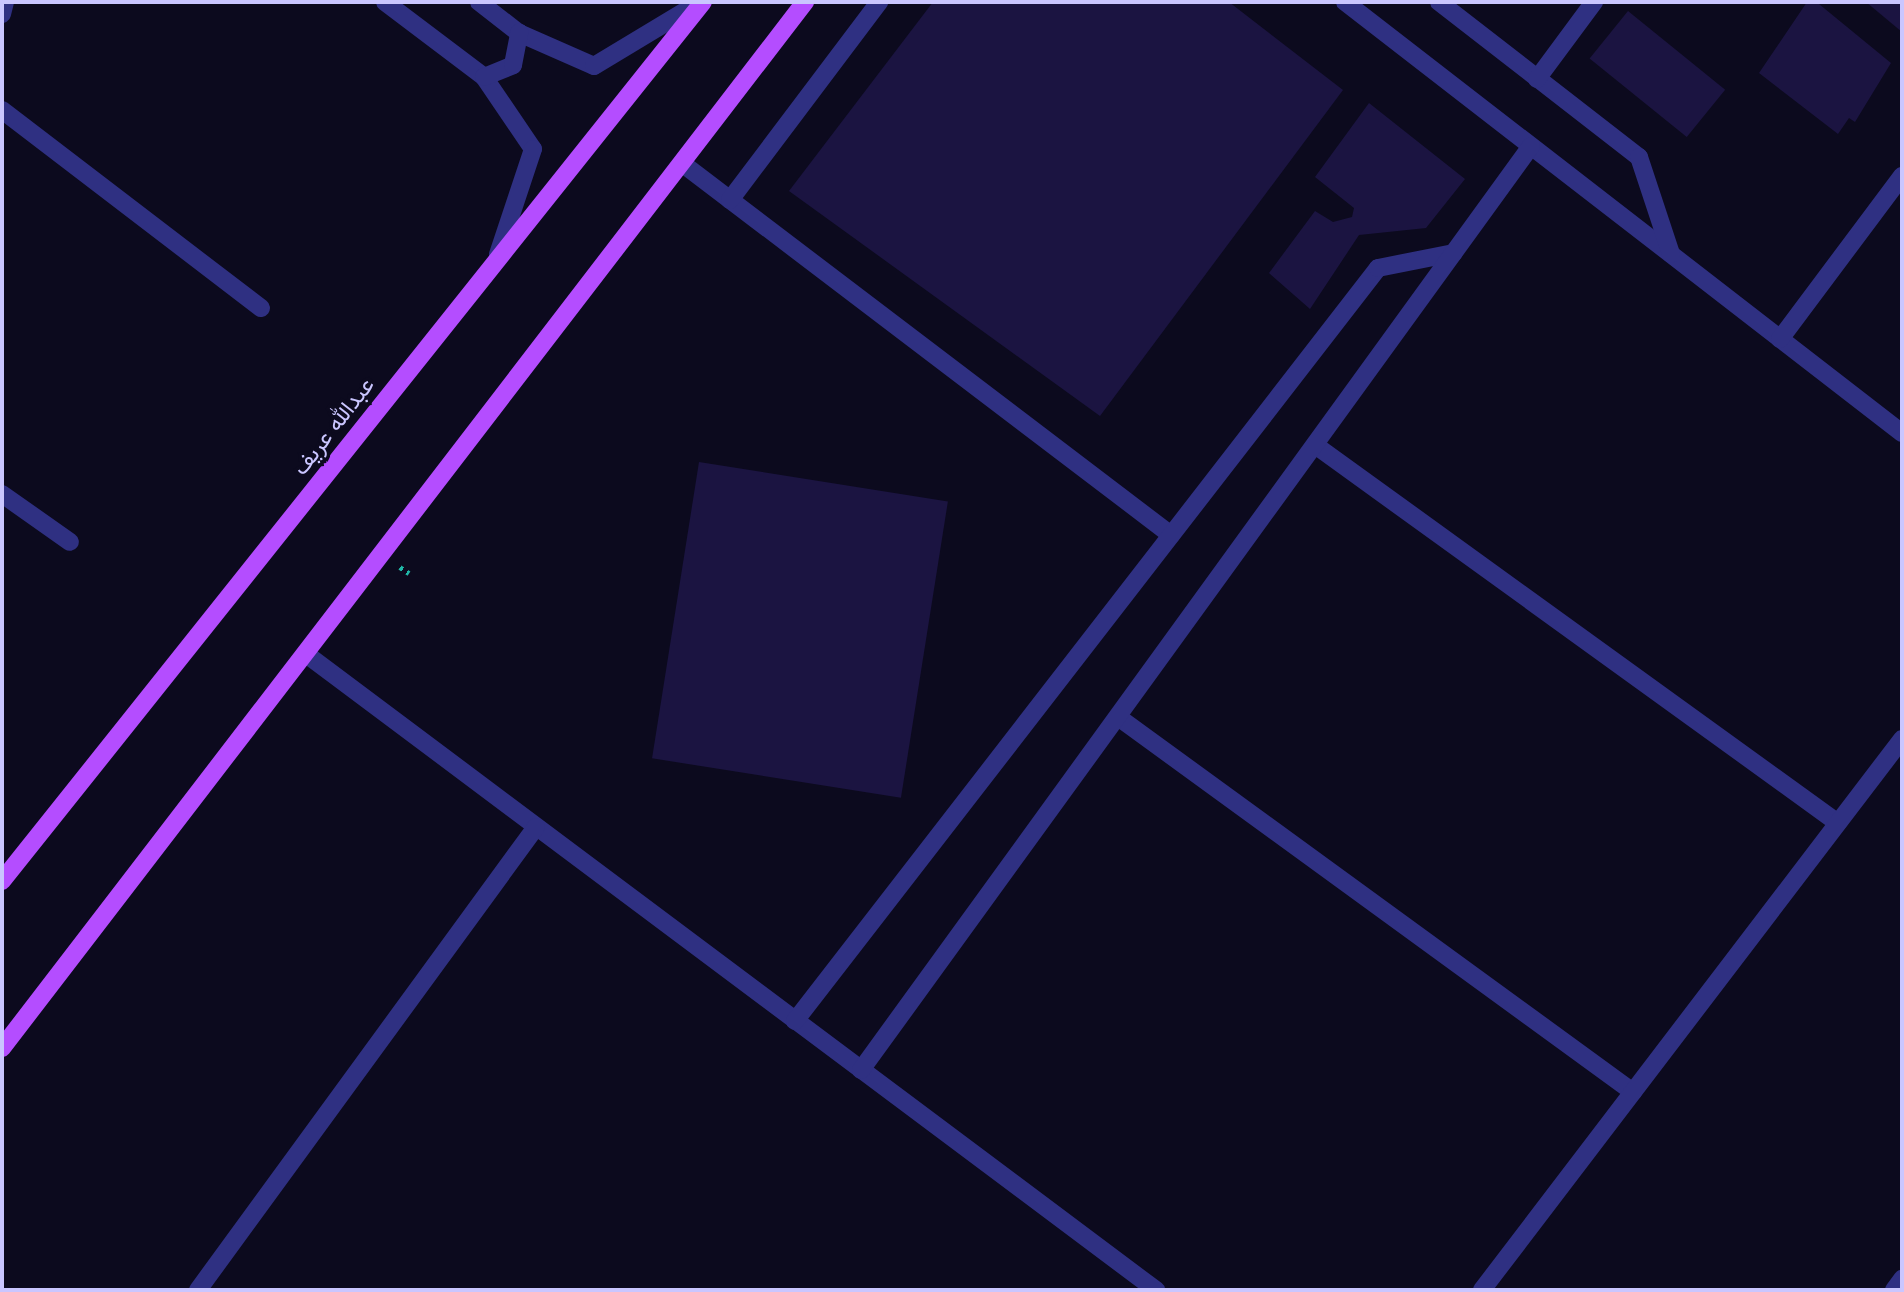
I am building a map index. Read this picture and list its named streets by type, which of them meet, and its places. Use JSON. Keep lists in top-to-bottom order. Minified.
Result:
{"streets":{"main road":["عبدالله عريف"]}}
